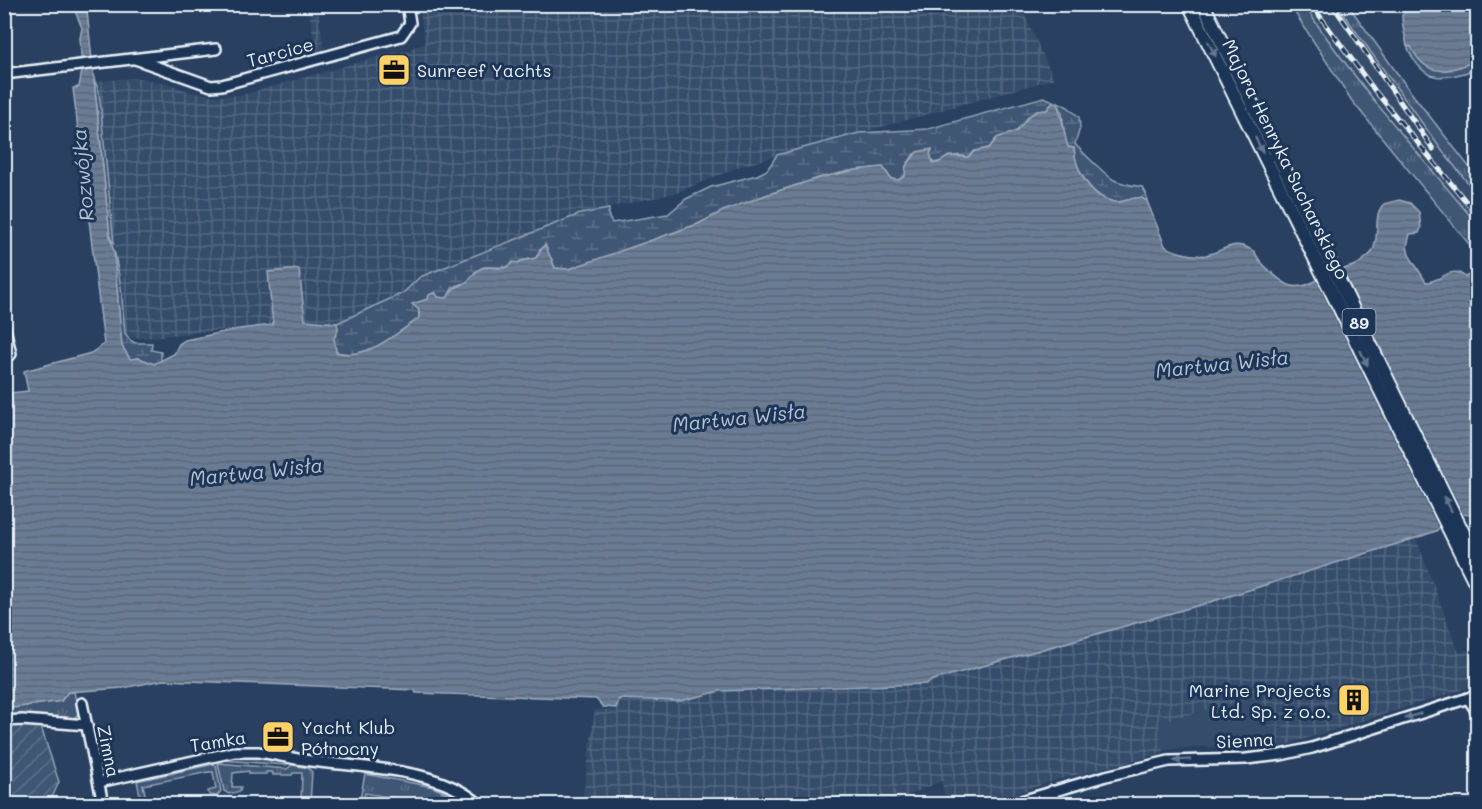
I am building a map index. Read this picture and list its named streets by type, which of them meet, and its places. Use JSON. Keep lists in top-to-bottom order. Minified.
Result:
{"streets":{"highway":["Majora Henryka Sucharskiego","89"],"street":["Tarcice","Sienna","Tamka","Zimna"]},"crossings":[["Tamka","Zimna"]],"one_way":["Sienna"],"water":["Rozwójka","Martwa Wisła"],"places":{"office":["Sunreef Yachts","Yacht Klub Północny"],"building":["Marine Projects Ltd. Sp. z o.o."]}}
